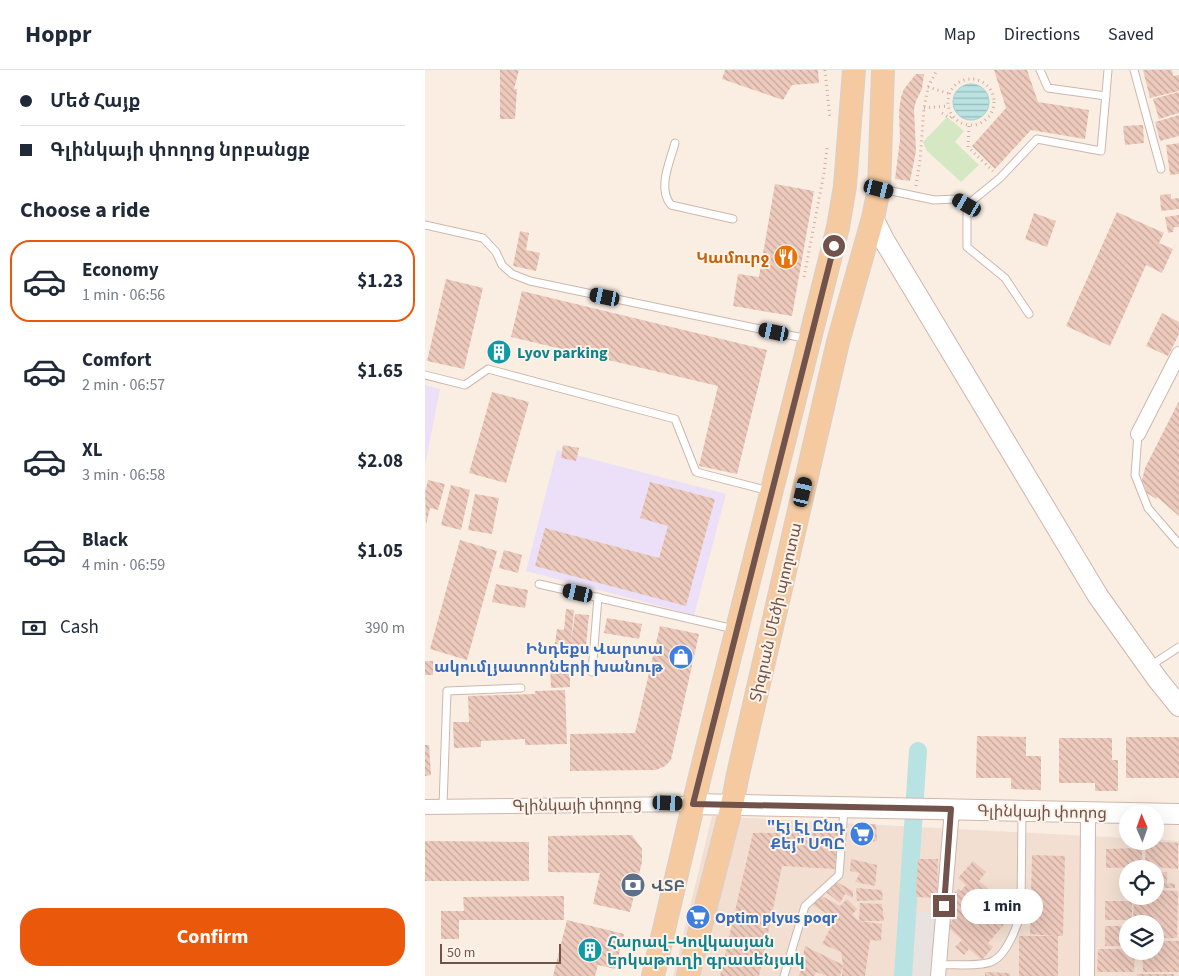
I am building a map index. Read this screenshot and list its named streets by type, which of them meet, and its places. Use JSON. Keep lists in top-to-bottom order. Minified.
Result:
{"streets":{"main road":["Տիգրան Մեծի պողոտա","Գլինկայի փողոց"]},"crossings":[["Տիգրան Մեծի պողոտա","Գլինկայի փողոց"]],"places":{"restaurant":["Կամուրջ"],"building":["Lyov parking","Հարավ–Կովկասյան երկաթուղի գրասենյակ"],"shop":["Ինդեքս Վարտա ակումլյատորների խանութ"],"supermarket":["\"Էյ Էլ Ընդ Քեյ\" ՍՊԸ","Optim plyus poqr"],"bank":["ՎՏԲ"]},"scale_bar":"50 m","north":"top","page":{"header":"Hoppr","nav":["Map","Directions","Saved"],"banner":["Մեծ Հայք","Գլինկայի փողոց նրբանցք"],"heading":"Choose a ride","list":[{"name":"Economy","note":"1 min · 06:56","value":"$1.23"},{"name":"Comfort","note":"2 min · 06:57","value":"$1.65"},{"name":"XL","note":"3 min · 06:58","value":"$2.08"},{"name":"Black","note":"4 min · 06:59","value":"$1.05"}],"pay":["Cash","390 m"],"bubble":"1 min","buttons":"Confirm","scale":"50 m"}}
